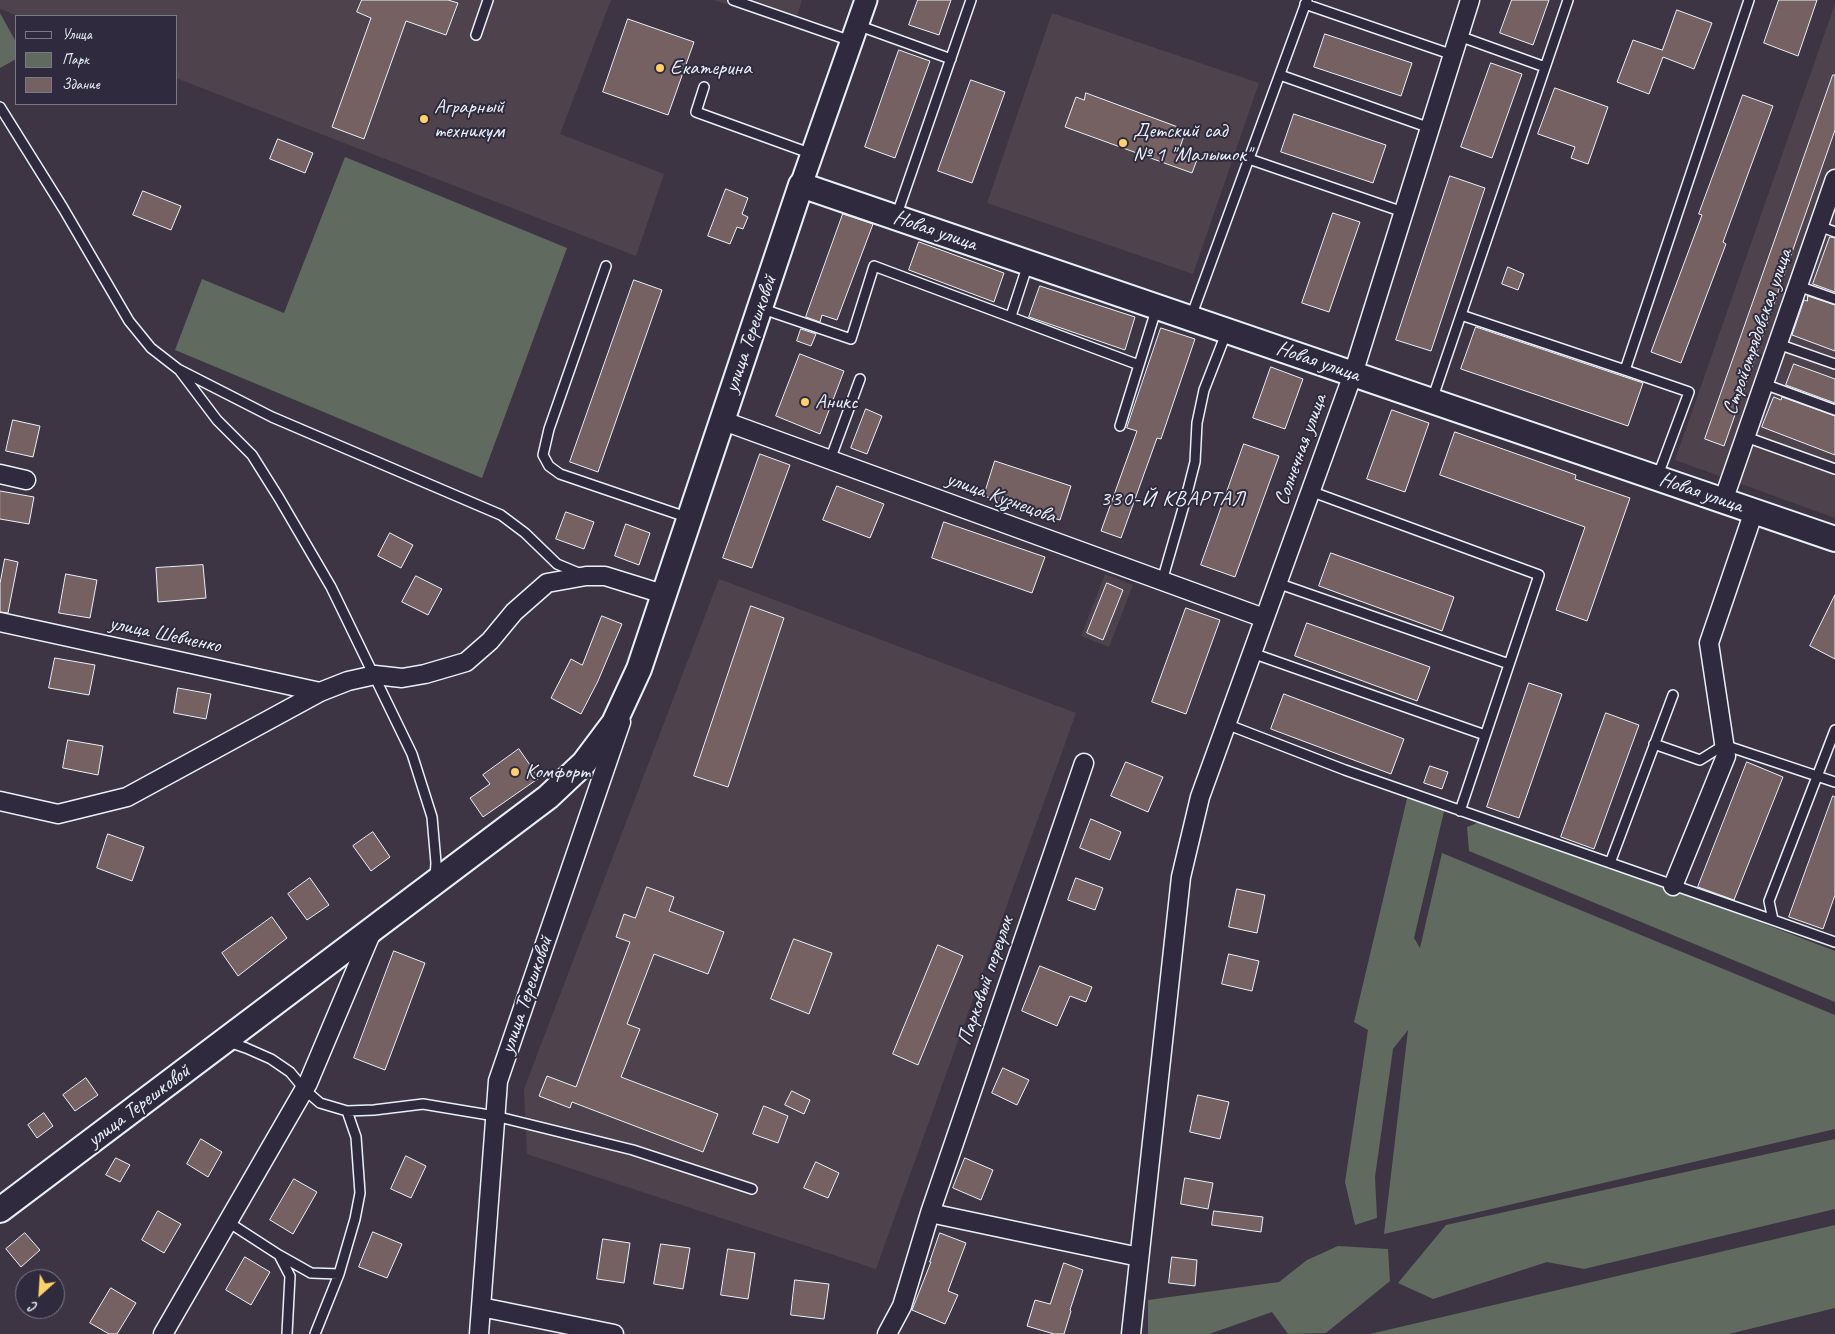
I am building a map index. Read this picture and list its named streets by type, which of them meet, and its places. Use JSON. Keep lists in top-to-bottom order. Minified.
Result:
{"streets":{"main road":["Новая улица","улица Терешковой"],"street":["Стройотрядовская улица","Солнечная улица","улица Кузнецова","улица Шевченко","Парковый переулок"]},"crossings":[["Новая улица","Стройотрядовская улица"],["Новая улица","улица Терешковой"],["Новая улица","Солнечная улица"],["улица Терешковой","улица Кузнецова"],["Солнечная улица","улица Кузнецова"]],"districts":["330-Й КВАРТАЛ"],"places":["Екатерина","Аграрный техникум","Детский сад № 1 \"Малышок\"","Аникс","Комфорт"],"legend":["Улица","Парк","Здание"],"north":"bottom left"}
